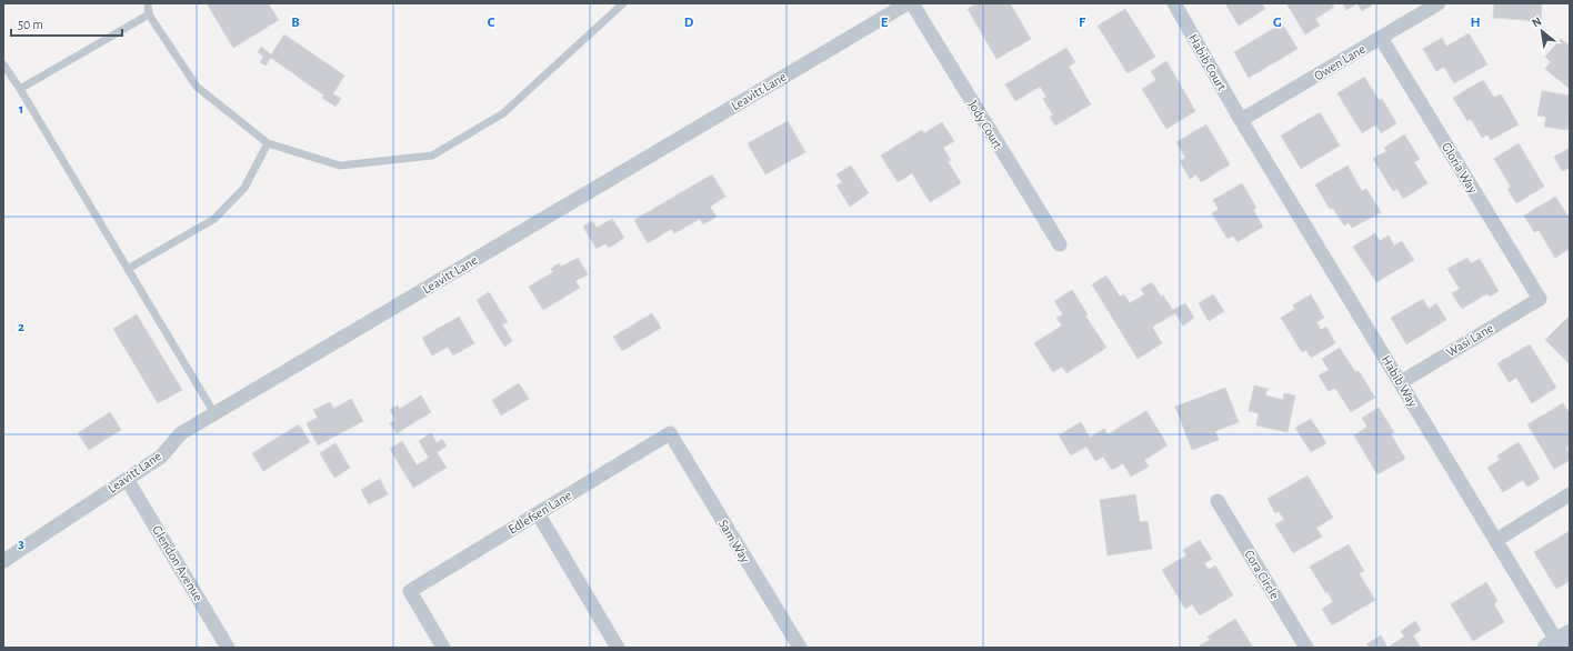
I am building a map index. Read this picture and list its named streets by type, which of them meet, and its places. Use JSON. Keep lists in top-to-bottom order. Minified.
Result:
{"streets":{"street":["Habib Court","Owen Lane","Leavitt Lane","Jody Court","Gloria Way","Wasi Lane","Habib Way","Edlefsen Lane","Sam Way","Glendon Avenue","Cora Circle"]},"crossings":[["Habib Court","Owen Lane"],["Habib Court","Habib Way"],["Owen Lane","Gloria Way"],["Owen Lane","Habib Way"],["Leavitt Lane","Glendon Avenue"],["Gloria Way","Wasi Lane"],["Wasi Lane","Habib Way"],["Edlefsen Lane","Sam Way"]],"scale_bar":"50 m","north":"top left","grid":{"columns":["B","C","D","E","F","G","H"],"rows":["1","2","3"]}}
